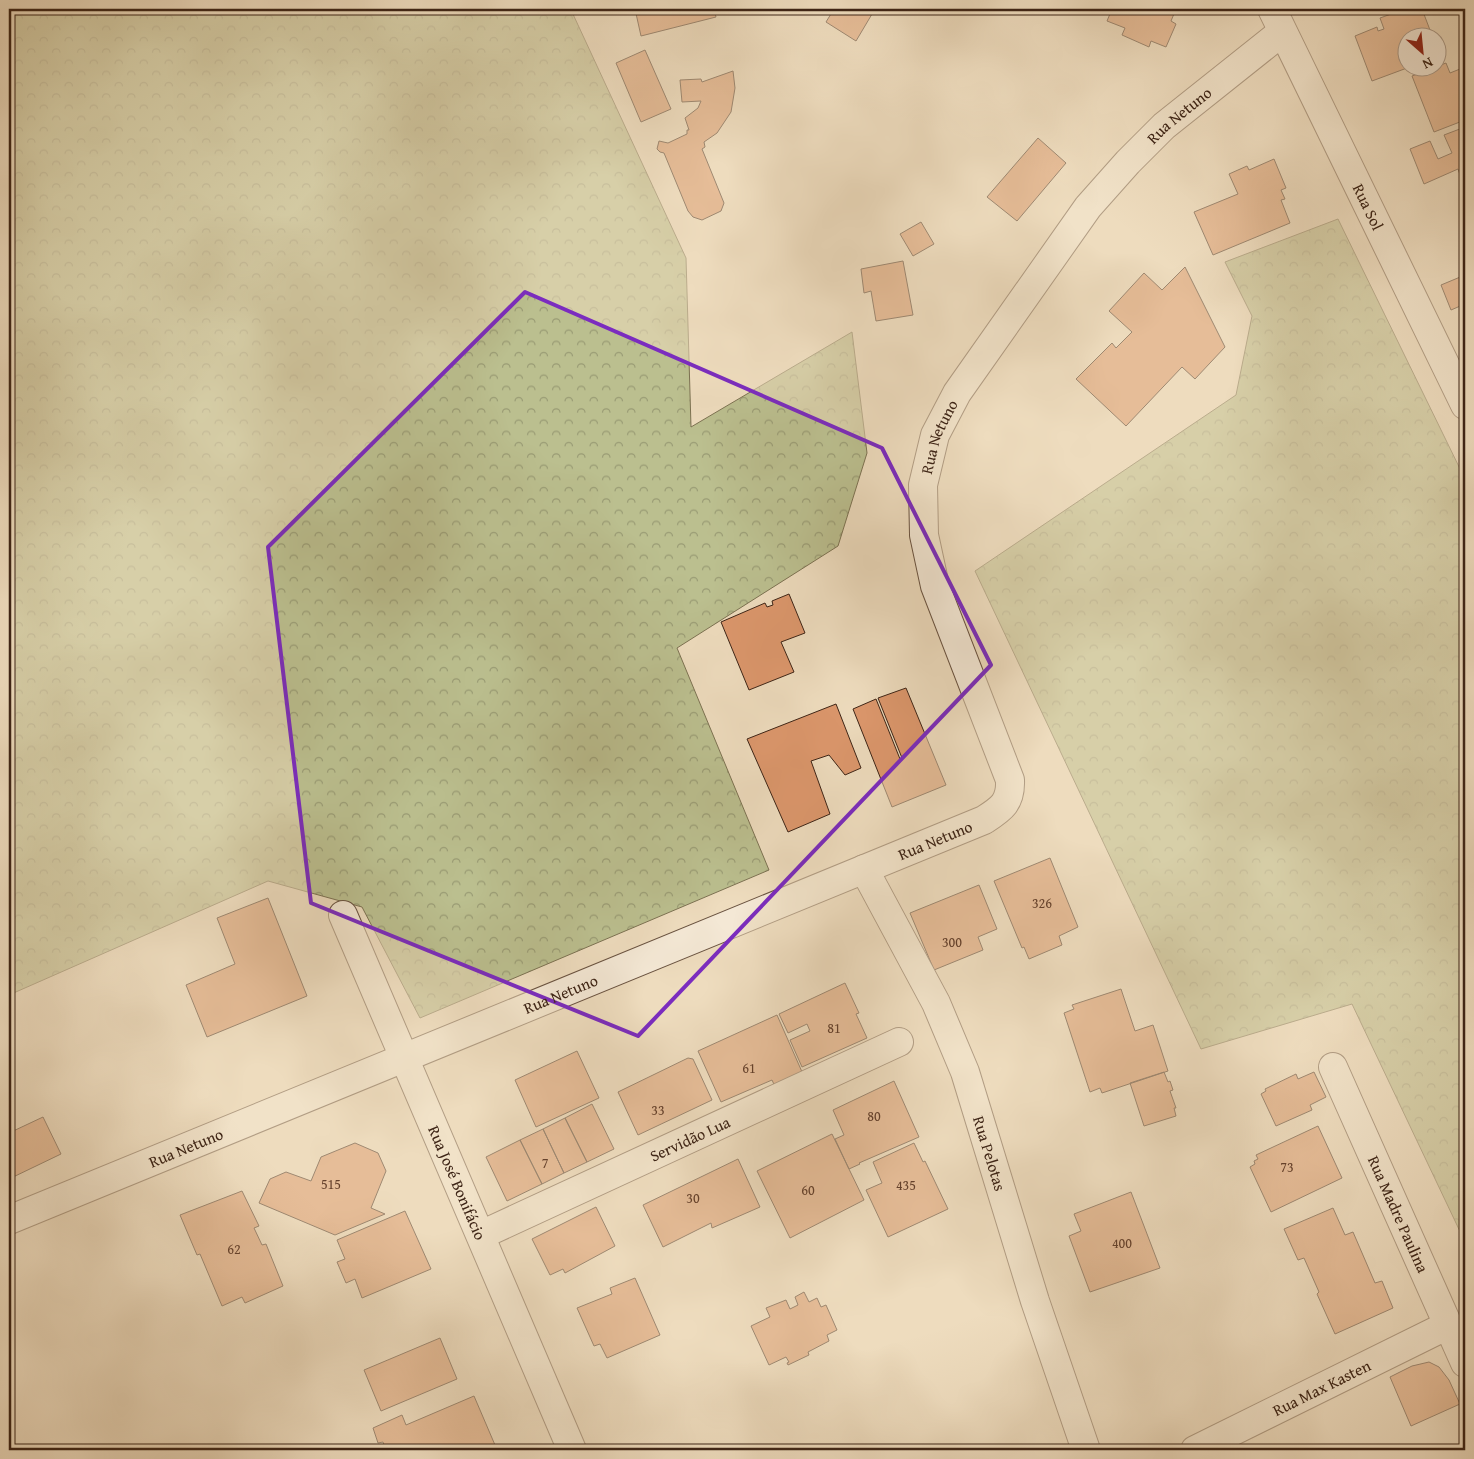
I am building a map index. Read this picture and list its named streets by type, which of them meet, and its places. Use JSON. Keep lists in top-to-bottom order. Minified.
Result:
{"streets":{"street":["Rua Netuno","Rua Sol","Servidão Lua","Rua Pelotas","Rua José Bonifácio","Rua Madre Paulina","Rua Max Kasten"]},"crossings":[["Rua Netuno","Rua Sol"],["Rua Netuno","Rua Pelotas"],["Rua Netuno","Rua José Bonifácio"],["Servidão Lua","Rua José Bonifácio"],["Rua Madre Paulina","Rua Max Kasten"]],"house_numbers":["326","300","81","61","33","80","7","73","515","435","60","30","400","62"],"north":"bottom right"}
